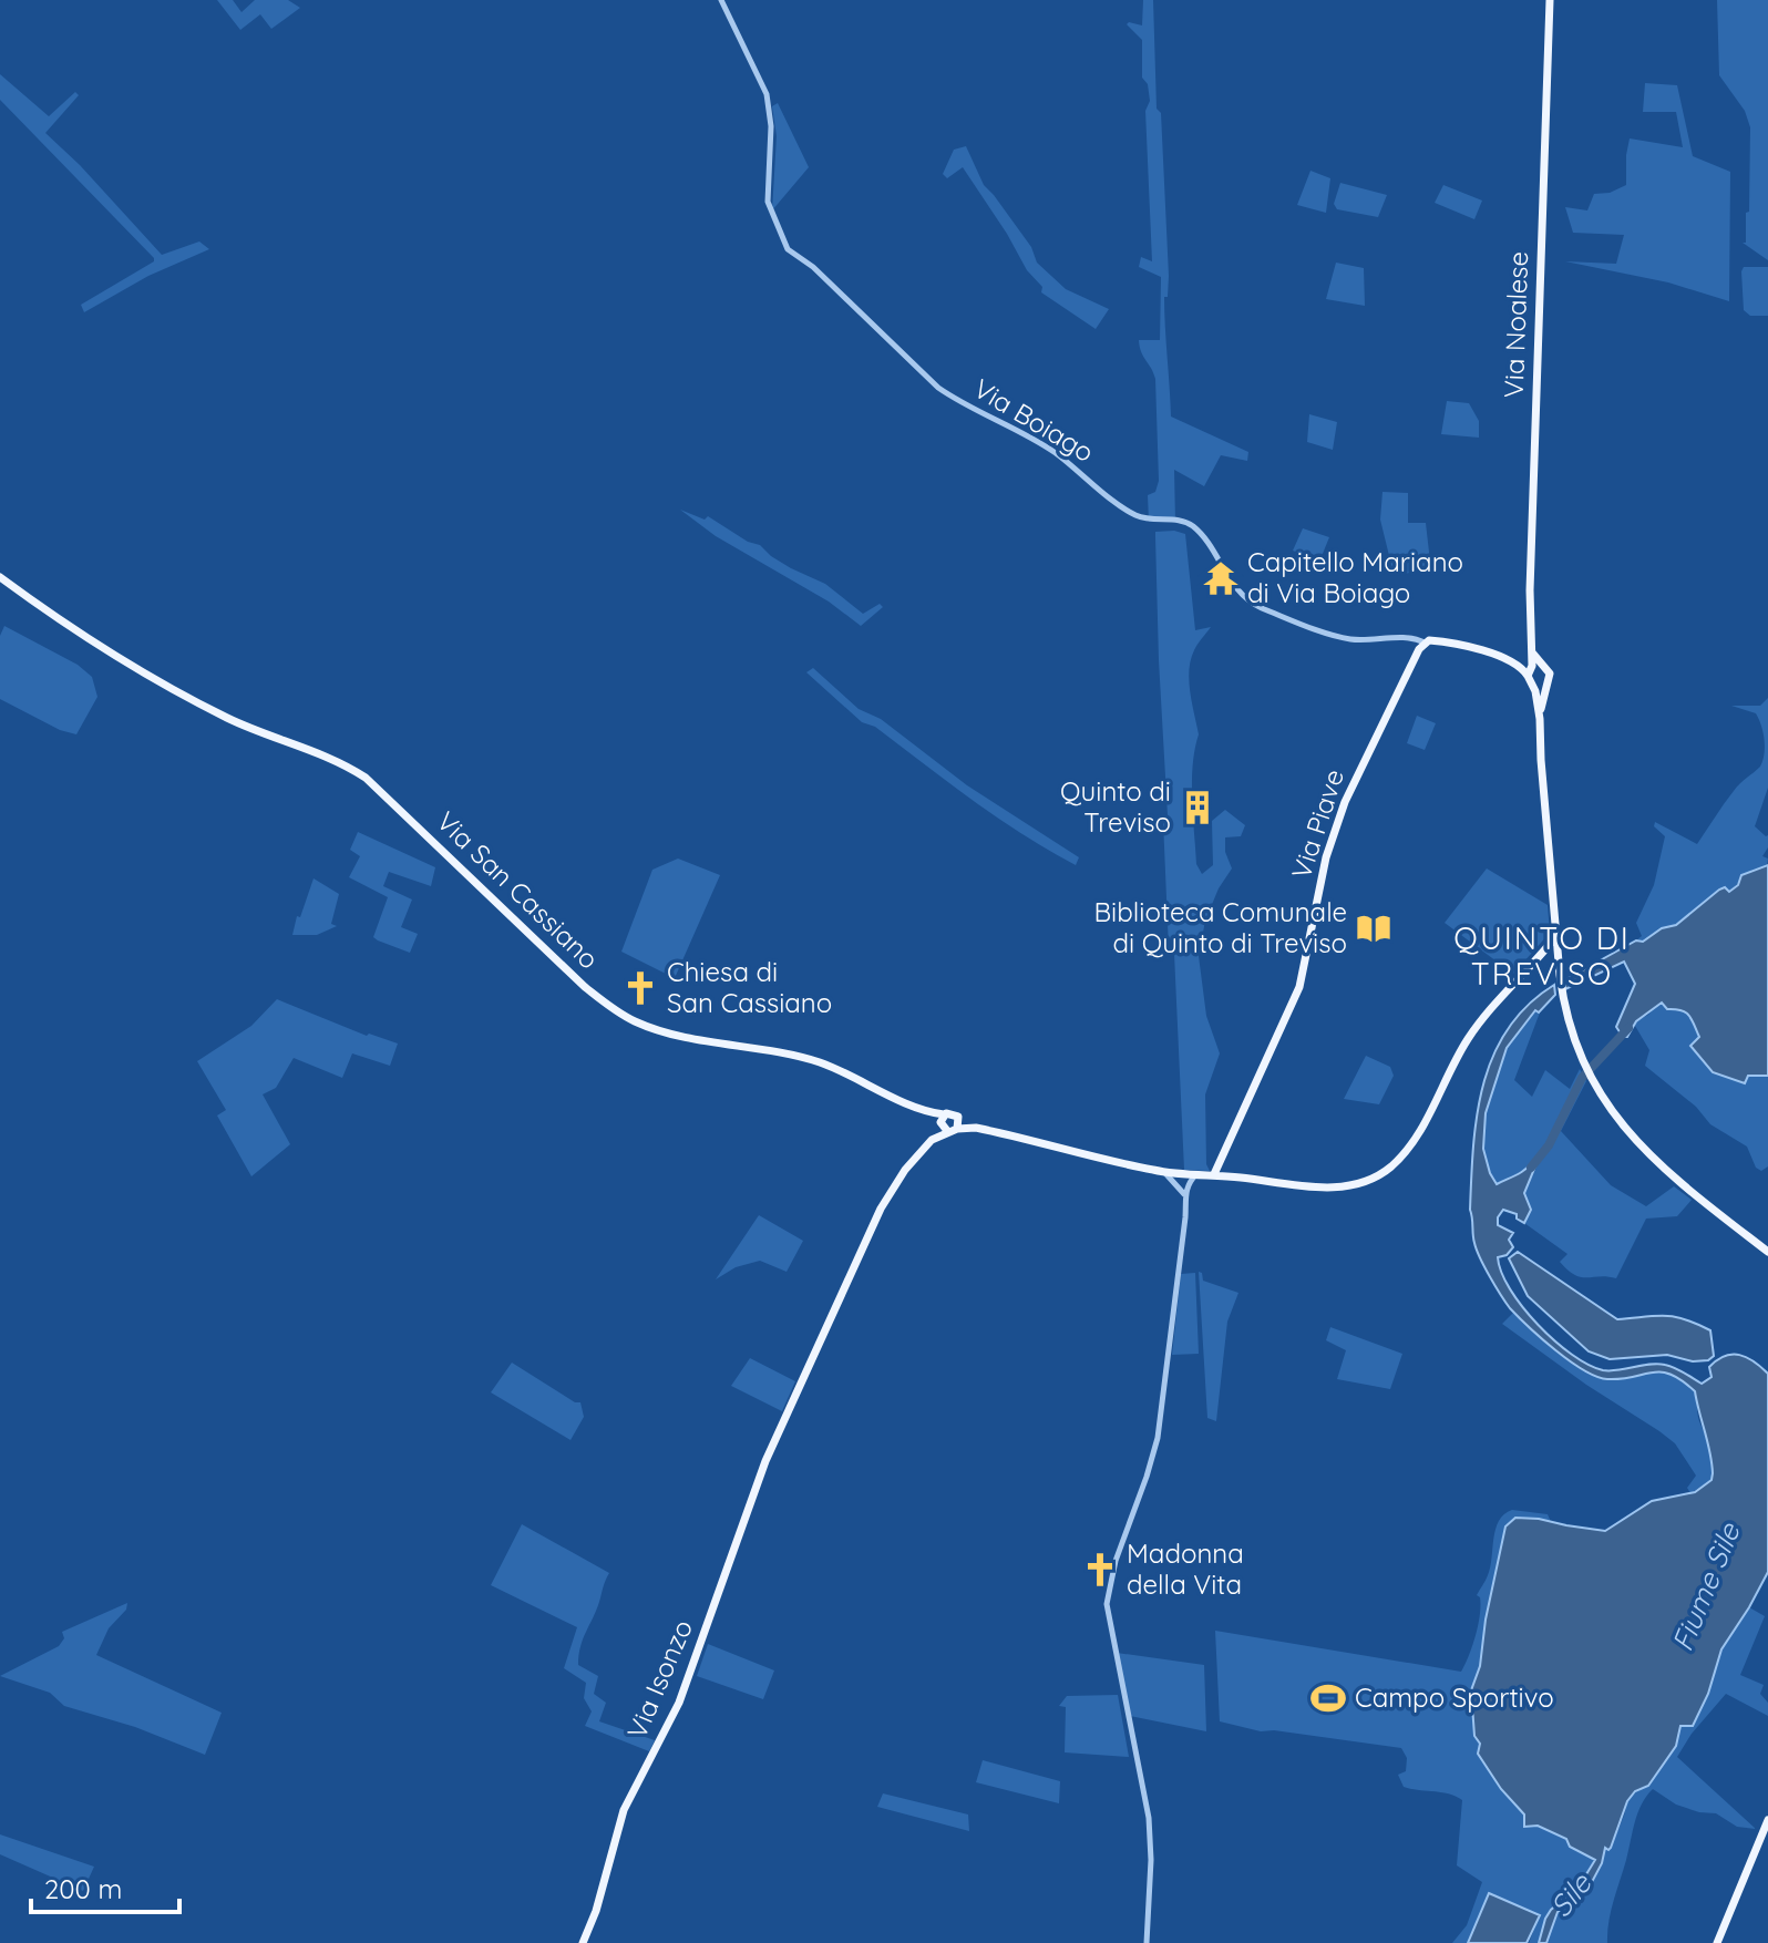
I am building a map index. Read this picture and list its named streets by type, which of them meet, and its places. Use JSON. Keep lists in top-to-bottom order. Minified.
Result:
{"streets":{"main road":["Via Noalese","Via Boiago","Via Piave","Via San Cassiano","Via Isonzo"]},"crossings":[["Via Noalese","Via Boiago"],["Via Boiago","Via Piave"]],"districts":["QUINTO DI TREVISO"],"water":["Fiume Sile","Sile"],"places":{"temple":["Capitello Mariano di Via Boiago"],"building":["Quinto di Treviso"],"library":["Biblioteca Comunale di Quinto di Treviso"],"church":["Chiesa di San Cassiano","Madonna della Vita"],"sports":["Campo Sportivo"]},"scale_bar":"200 m"}
